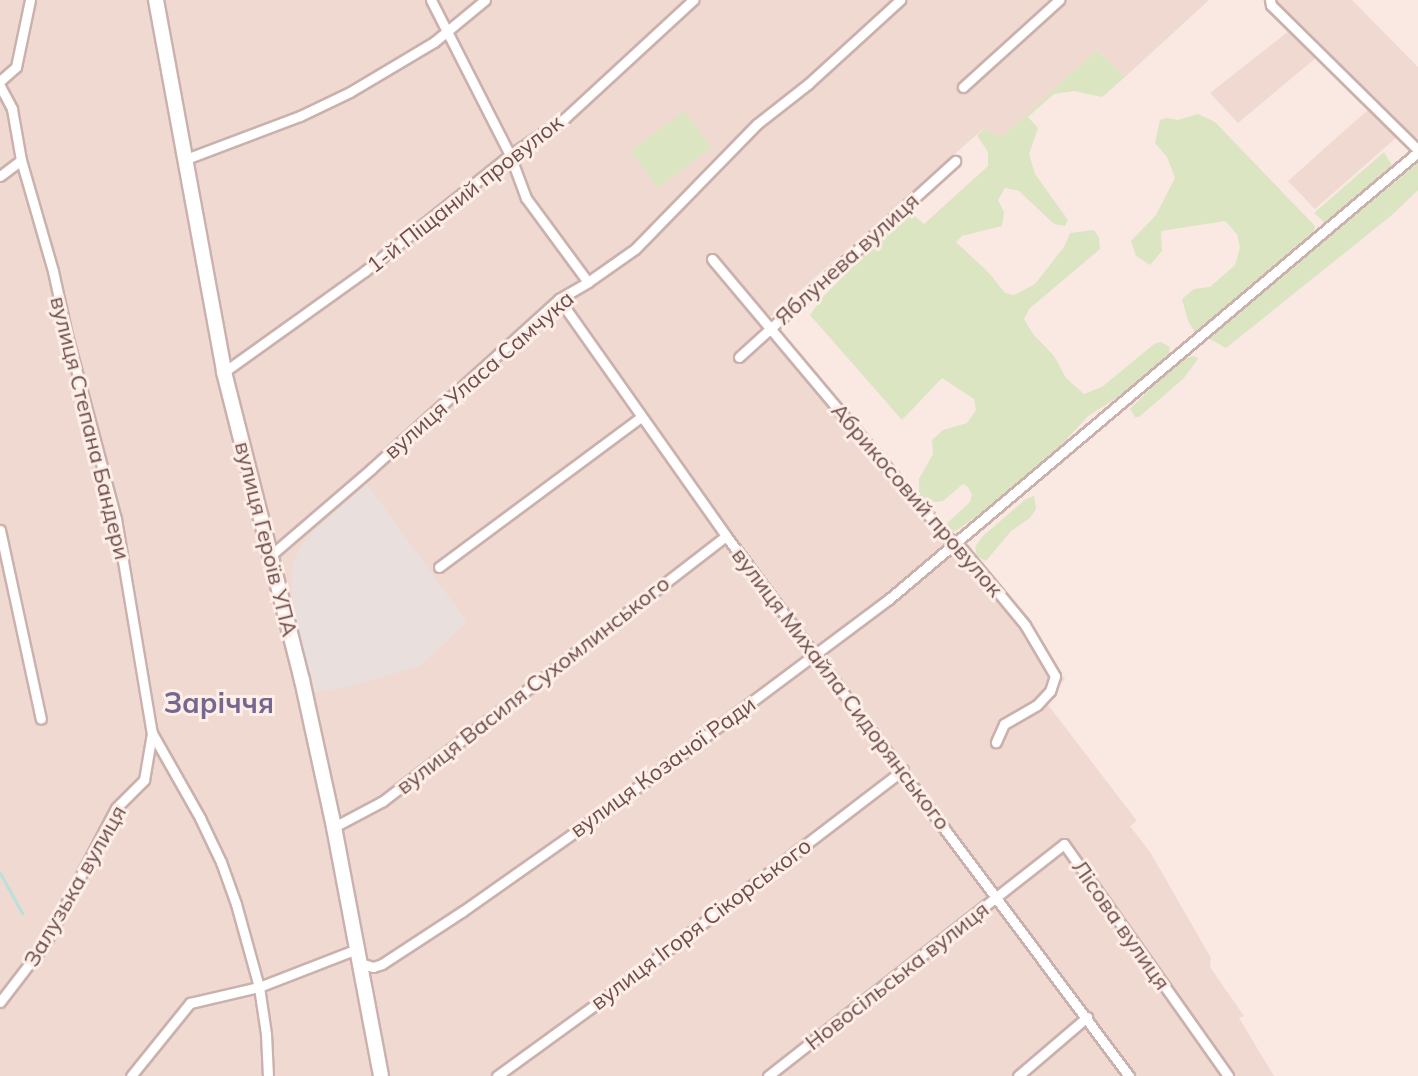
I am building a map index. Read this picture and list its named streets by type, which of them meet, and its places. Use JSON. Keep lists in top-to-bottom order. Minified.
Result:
{"streets":{"street":["1-й Піщаний провулок","Яблунева вулиця","вулиця Уласа Самчука","вулиця Степана Бандери","Абрикосовий провулок","вулиця Героїв УПА","вулиця Василя Сухомлинського","вулиця Михайла Сидорянського","вулиця Козачої Ради","Залузька вулиця","вулиця Ігоря Сікорського","Лісова вулиця","Новосільська вулиця"]},"crossings":[["1-й Піщаний провулок","вулиця Героїв УПА"],["Яблунева вулиця","Абрикосовий провулок"],["вулиця Уласа Самчука","вулиця Героїв УПА"],["вулиця Уласа Самчука","вулиця Михайла Сидорянського"],["вулиця Степана Бандери","Залузька вулиця"],["Абрикосовий провулок","вулиця Козачої Ради"],["вулиця Героїв УПА","вулиця Василя Сухомлинського"],["вулиця Героїв УПА","вулиця Козачої Ради"],["вулиця Василя Сухомлинського","вулиця Михайла Сидорянського"],["вулиця Михайла Сидорянського","вулиця Козачої Ради"],["вулиця Михайла Сидорянського","вулиця Ігоря Сікорського"],["вулиця Михайла Сидорянського","Лісова вулиця"],["вулиця Михайла Сидорянського","Новосільська вулиця"],["Лісова вулиця","Новосільська вулиця"]],"districts":["Заріччя"]}
